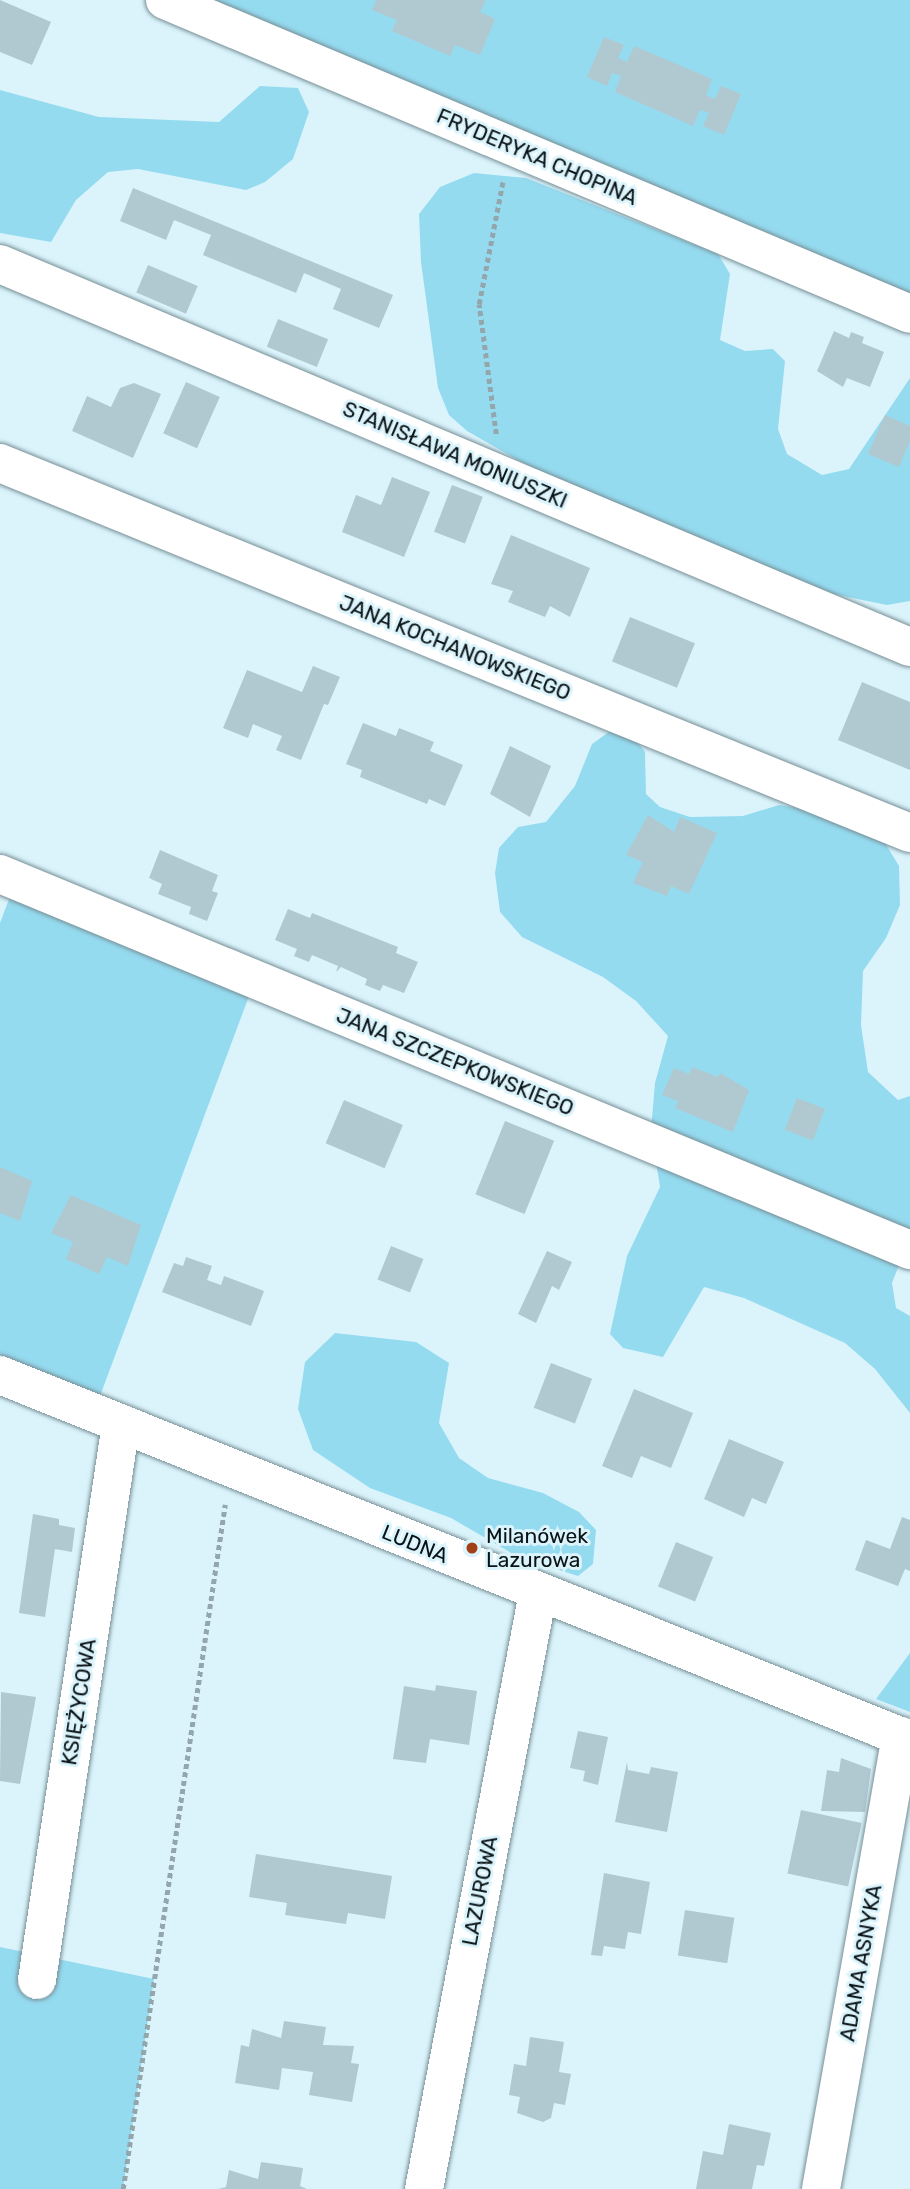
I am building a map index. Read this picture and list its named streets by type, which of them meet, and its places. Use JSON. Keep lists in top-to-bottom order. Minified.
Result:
{"streets":{"street":["FRYDERYKA CHOPINA","STANISŁAWA MONIUSZKI","JANA KOCHANOWSKIEGO","JANA SZCZEPKOWSKIEGO","LUDNA","KSIĘŻYCOWA","LAZUROWA","ADAMA ASNYKA"]},"crossings":[["LUDNA","KSIĘŻYCOWA"],["LUDNA","LAZUROWA"],["LUDNA","ADAMA ASNYKA"]],"places":["Milanówek Lazurowa"]}
